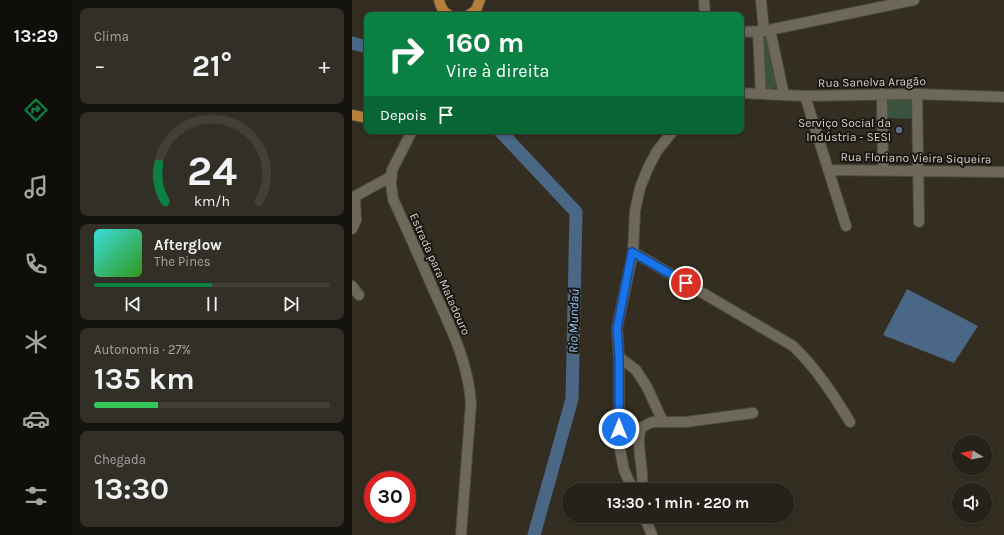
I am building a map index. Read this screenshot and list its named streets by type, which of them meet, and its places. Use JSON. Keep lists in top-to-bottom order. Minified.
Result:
{"streets":{"street":["Rua Sanelva Aragão","Rua Floriano Vieira Siqueira","Estrada para Matadouro"]},"water":["Rio Mundaú"],"places":["Serviço Social da Indústria - SESI"],"north":"left","page":{"tabs":"13:29","tile":["Clima",["Autonomia · 27%","135 km"],["Chegada","13:30"]],"turn":["160 m","Vire à direita"],"heat":["−","21°","+"],"then":"Depois","song":["Afterglow","The Pines"],"limit":"30","trip":"13:30 · 1 min · 220 m","gauge":["24","km/h"]}}
